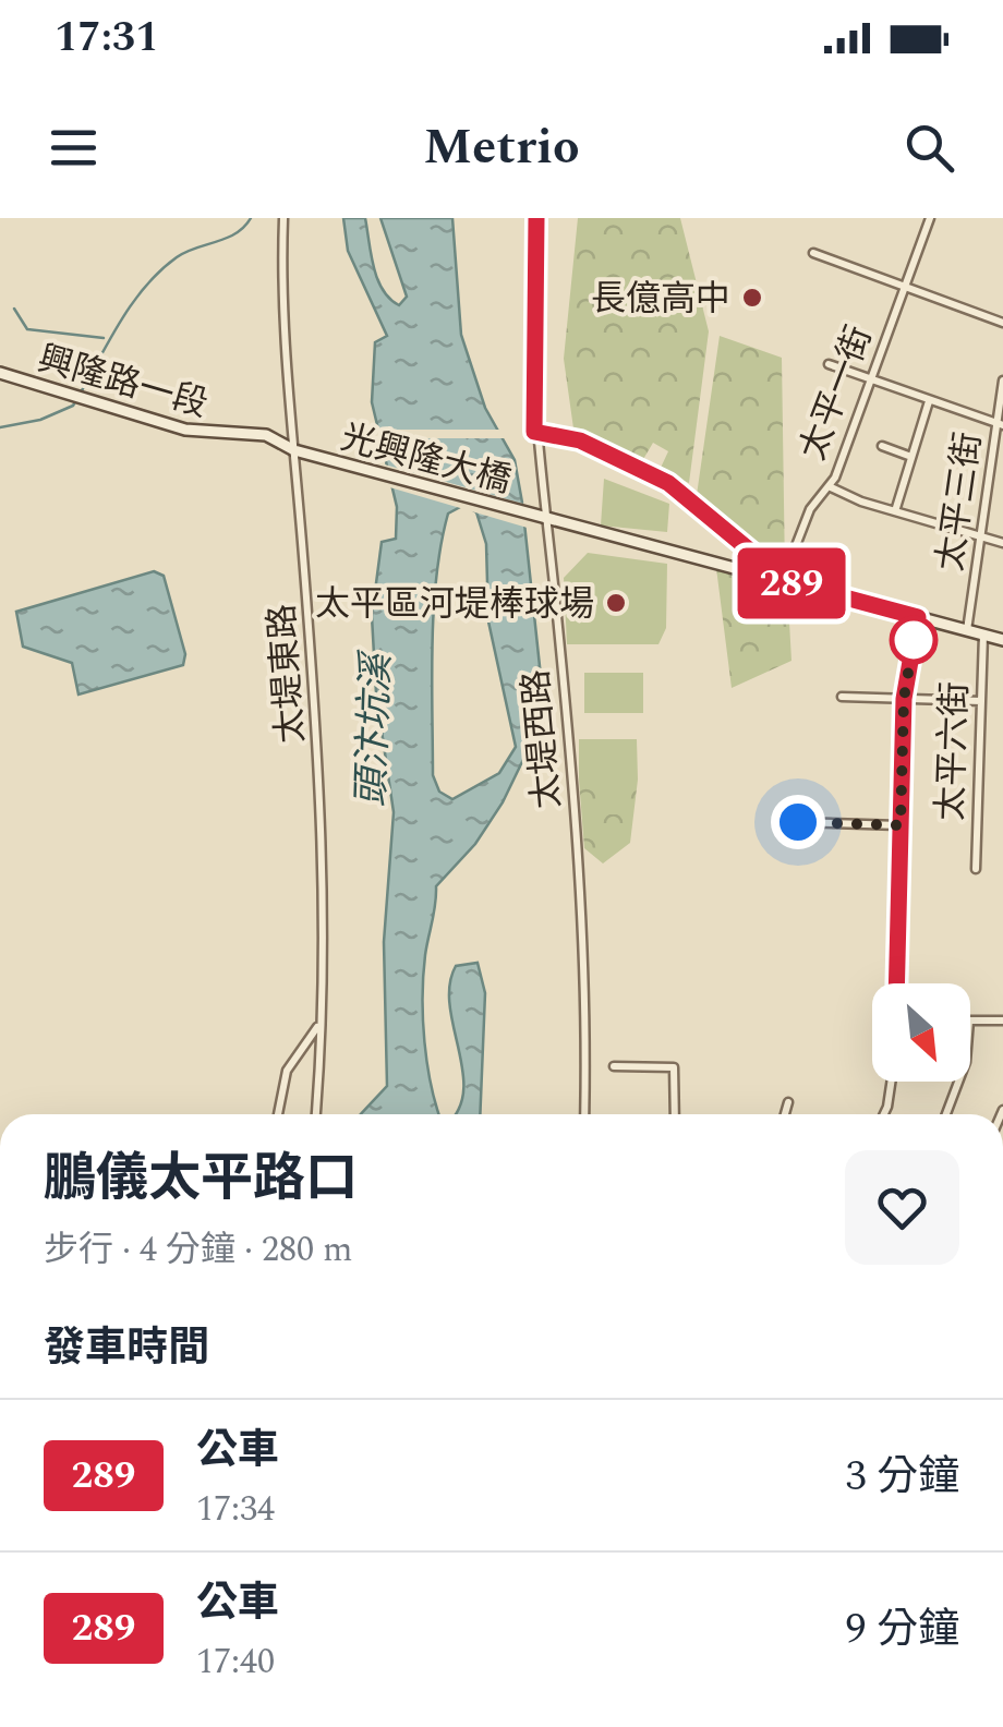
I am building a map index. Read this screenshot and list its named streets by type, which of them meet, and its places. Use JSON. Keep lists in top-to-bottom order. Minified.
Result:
{"streets":{"street":["興隆路一段","太平一街","光興隆大橋","太平三街","太堤東路","太堤西路","太平六街"]},"crossings":[["興隆路一段","光興隆大橋"],["興隆路一段","太堤東路"],["太平一街","光興隆大橋"],["光興隆大橋","太平三街"],["光興隆大橋","太堤東路"],["光興隆大橋","太堤西路"],["光興隆大橋","太平六街"]],"water":["頭汴坑溪"],"places":["長億高中","太平區河堤棒球場"],"lines":["bus line 289"],"north":"bottom right","page":{"status":"17:31","header":"Metrio","on_map":"289","heading":[["鵬儀太平路口","步行 · 4 分鐘 · 280 m"],"發車時間"],"list":[{"mark":"289","name":"公車","note":"17:34","value":"3 分鐘"},{"mark":"289","name":"公車","note":"17:40","value":"9 分鐘"}]}}
